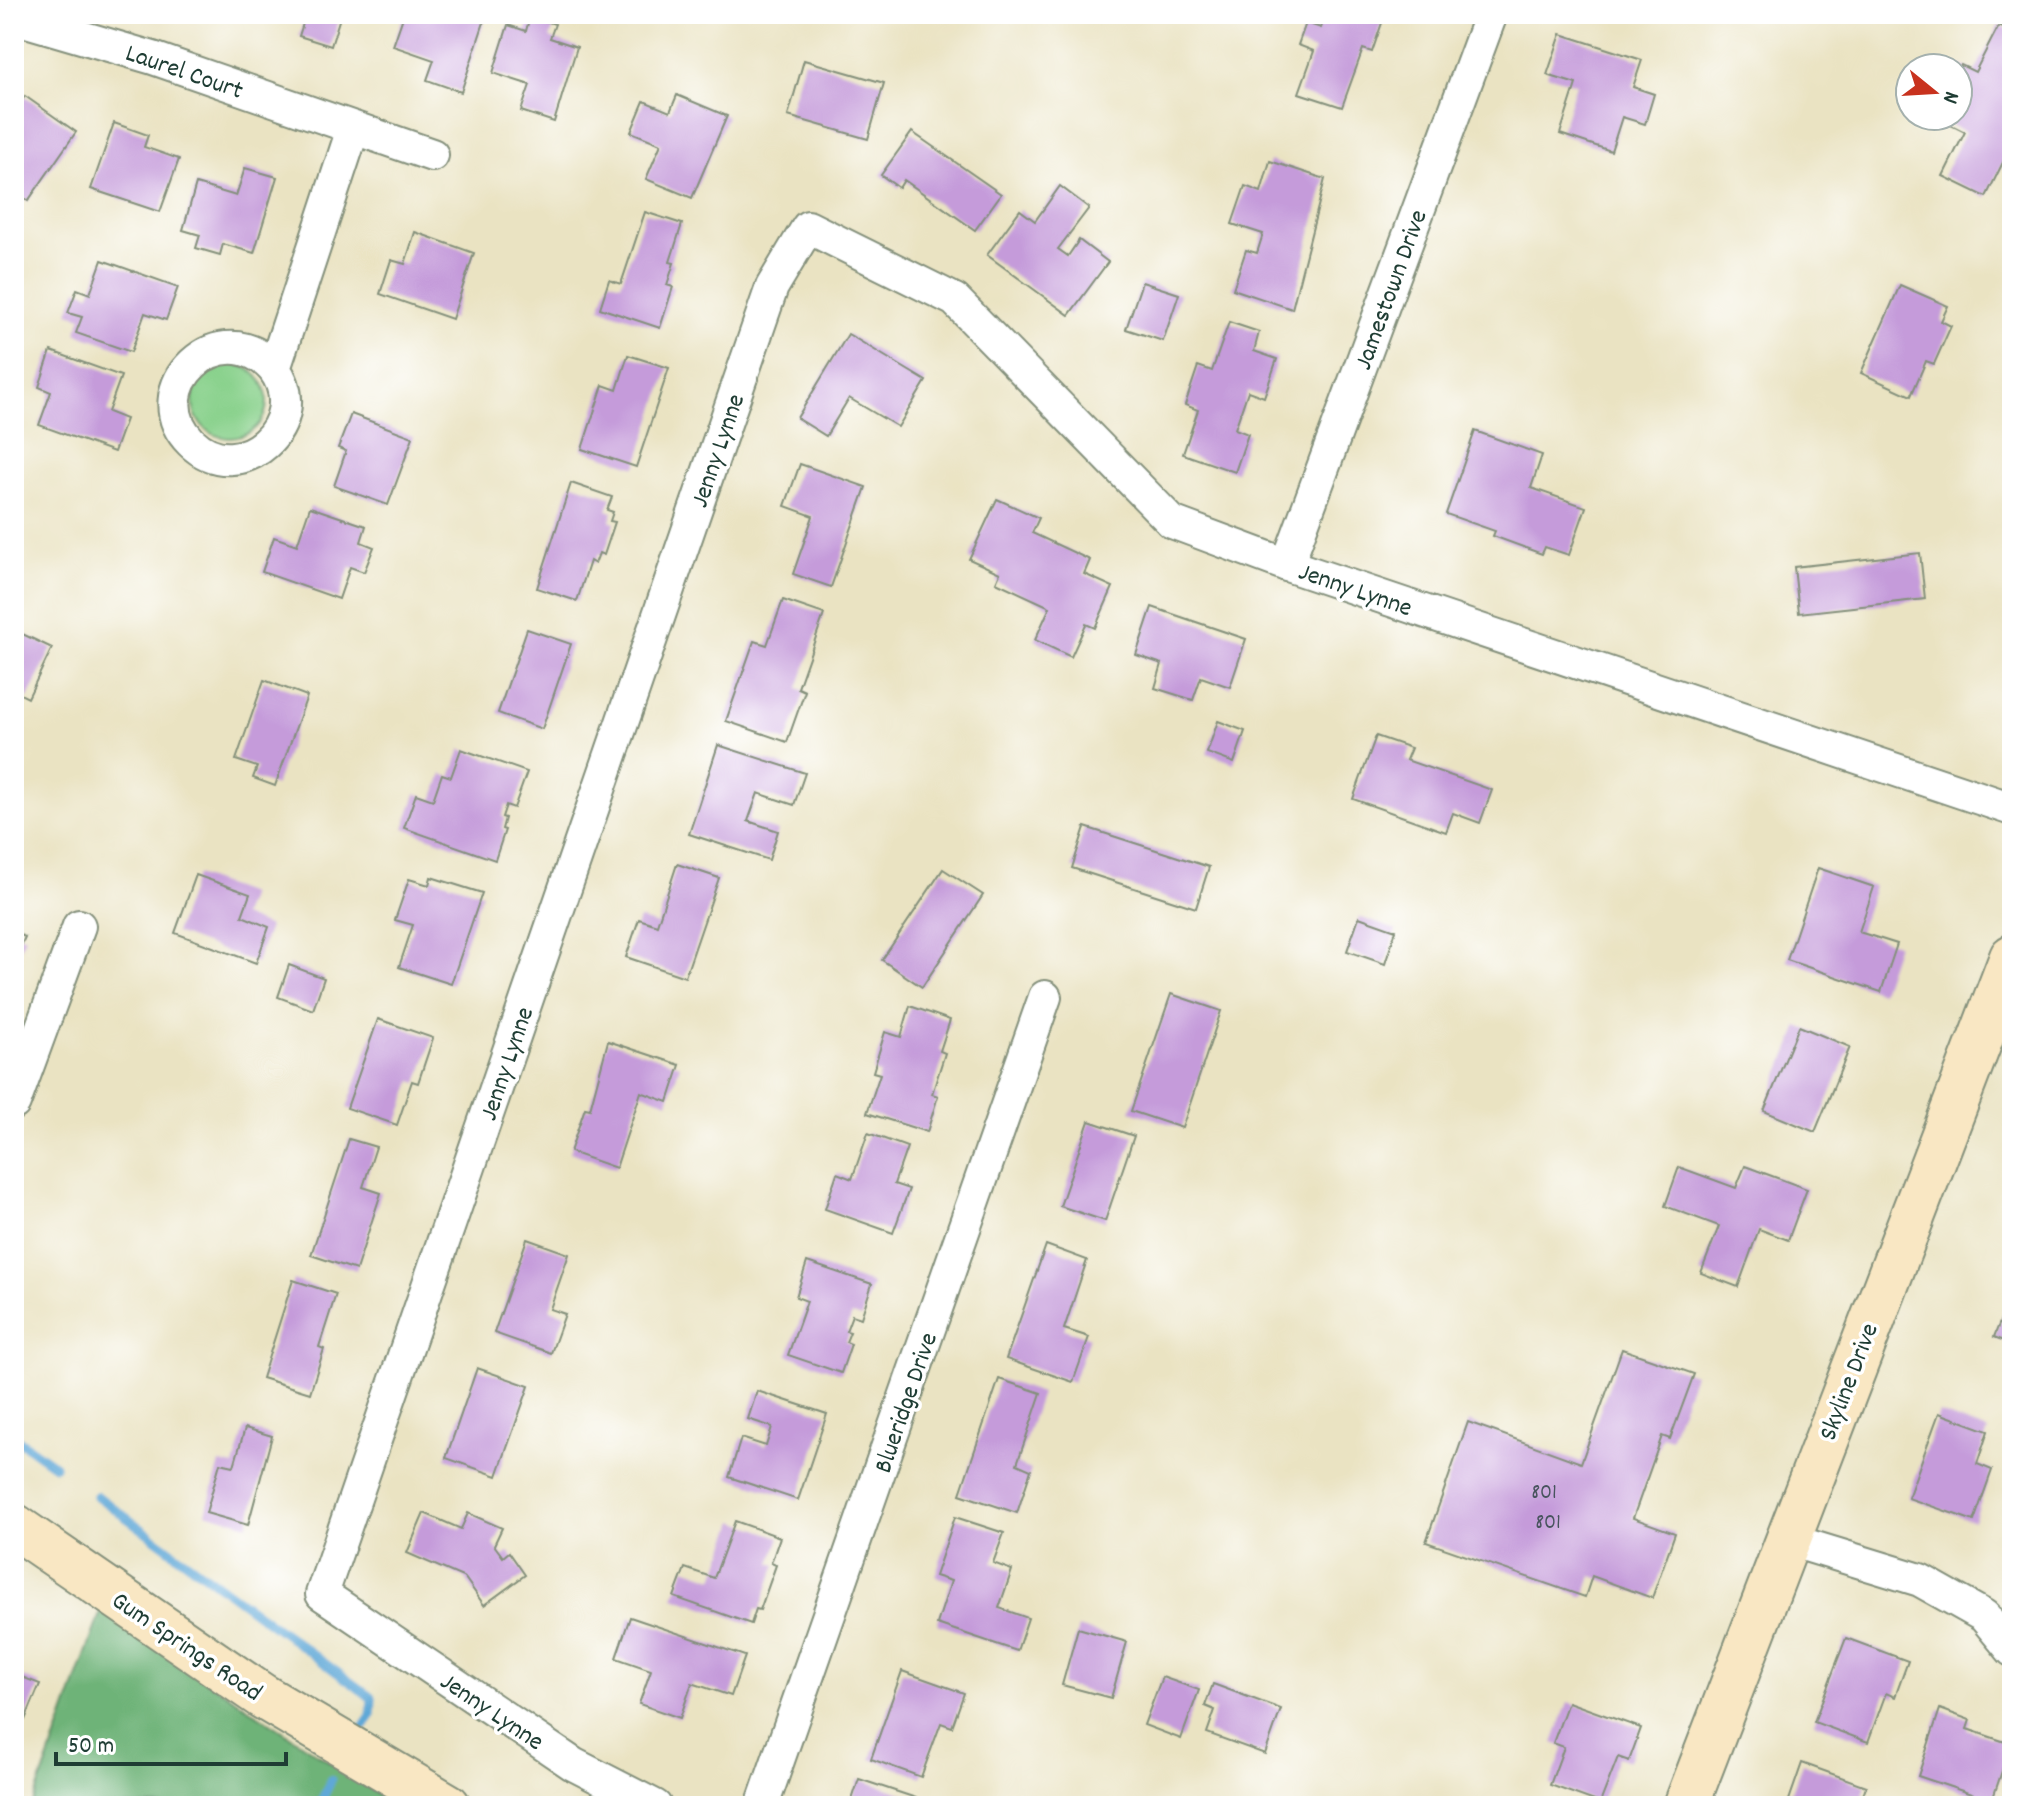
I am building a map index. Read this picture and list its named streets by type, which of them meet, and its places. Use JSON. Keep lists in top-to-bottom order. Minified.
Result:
{"streets":{"street":["Laurel Court","Jamestown Drive","Jenny Lynne","Skyline Drive","Blueridge Drive","Gum Springs Road"]},"crossings":[["Jamestown Drive","Jenny Lynne"]],"house_numbers":["801","801"],"scale_bar":"50 m","north":"right"}
